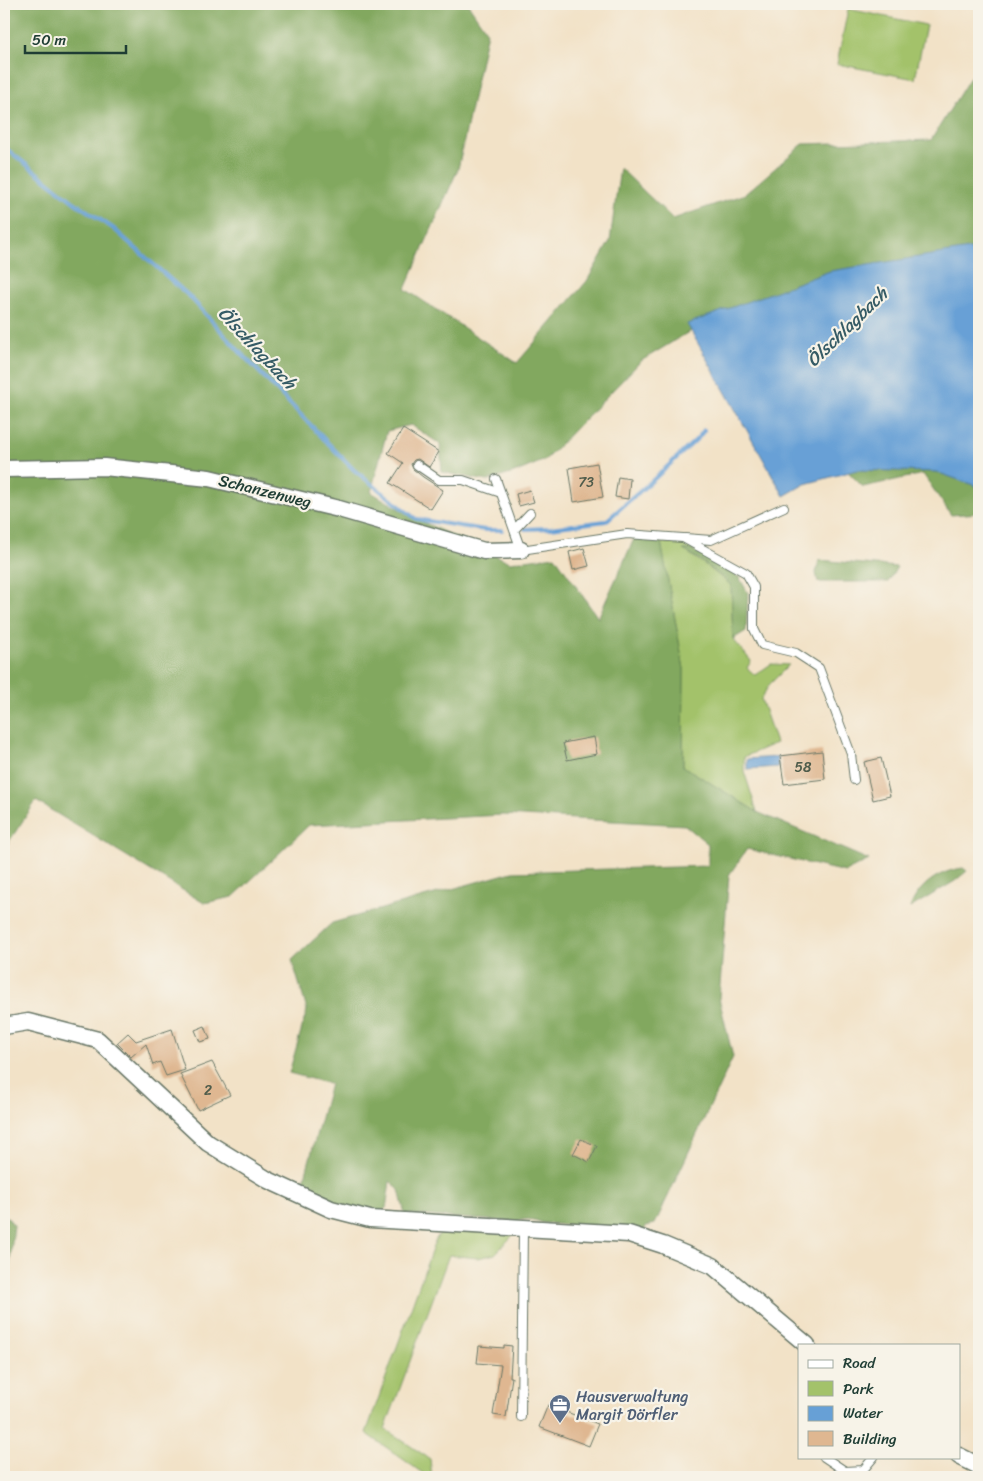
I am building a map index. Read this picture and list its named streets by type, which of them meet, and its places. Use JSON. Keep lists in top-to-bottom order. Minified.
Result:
{"streets":{"street":["Schanzenweg"]},"water":["Ölschlagbach"],"places":{"office":["Hausverwaltung Margit Dörfler"]},"house_numbers":["73","58","2"],"legend":["Road","Park","Water","Building"],"scale_bar":"50 m"}
